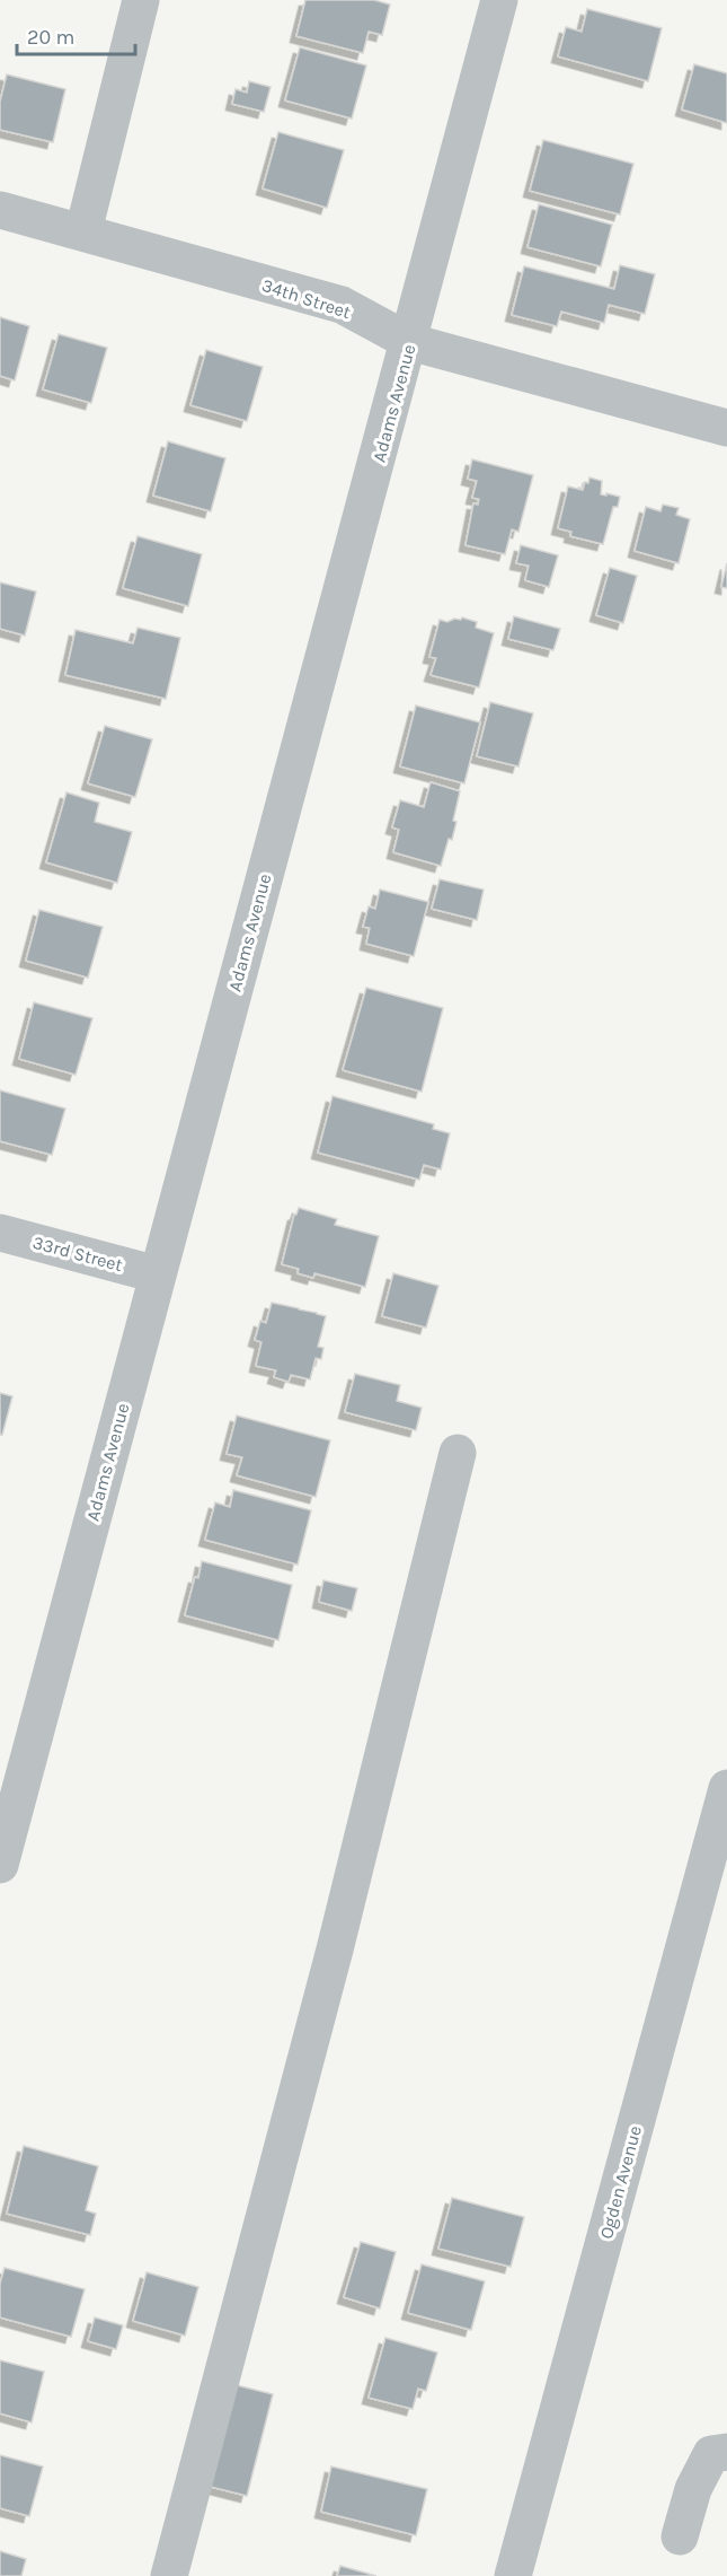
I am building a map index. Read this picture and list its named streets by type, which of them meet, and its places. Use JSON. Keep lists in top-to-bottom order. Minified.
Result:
{"streets":{"street":["34th Street","Adams Avenue","33rd Street","Ogden Avenue"]},"crossings":[["34th Street","Adams Avenue"],["Adams Avenue","33rd Street"]],"scale_bar":"20 m"}
